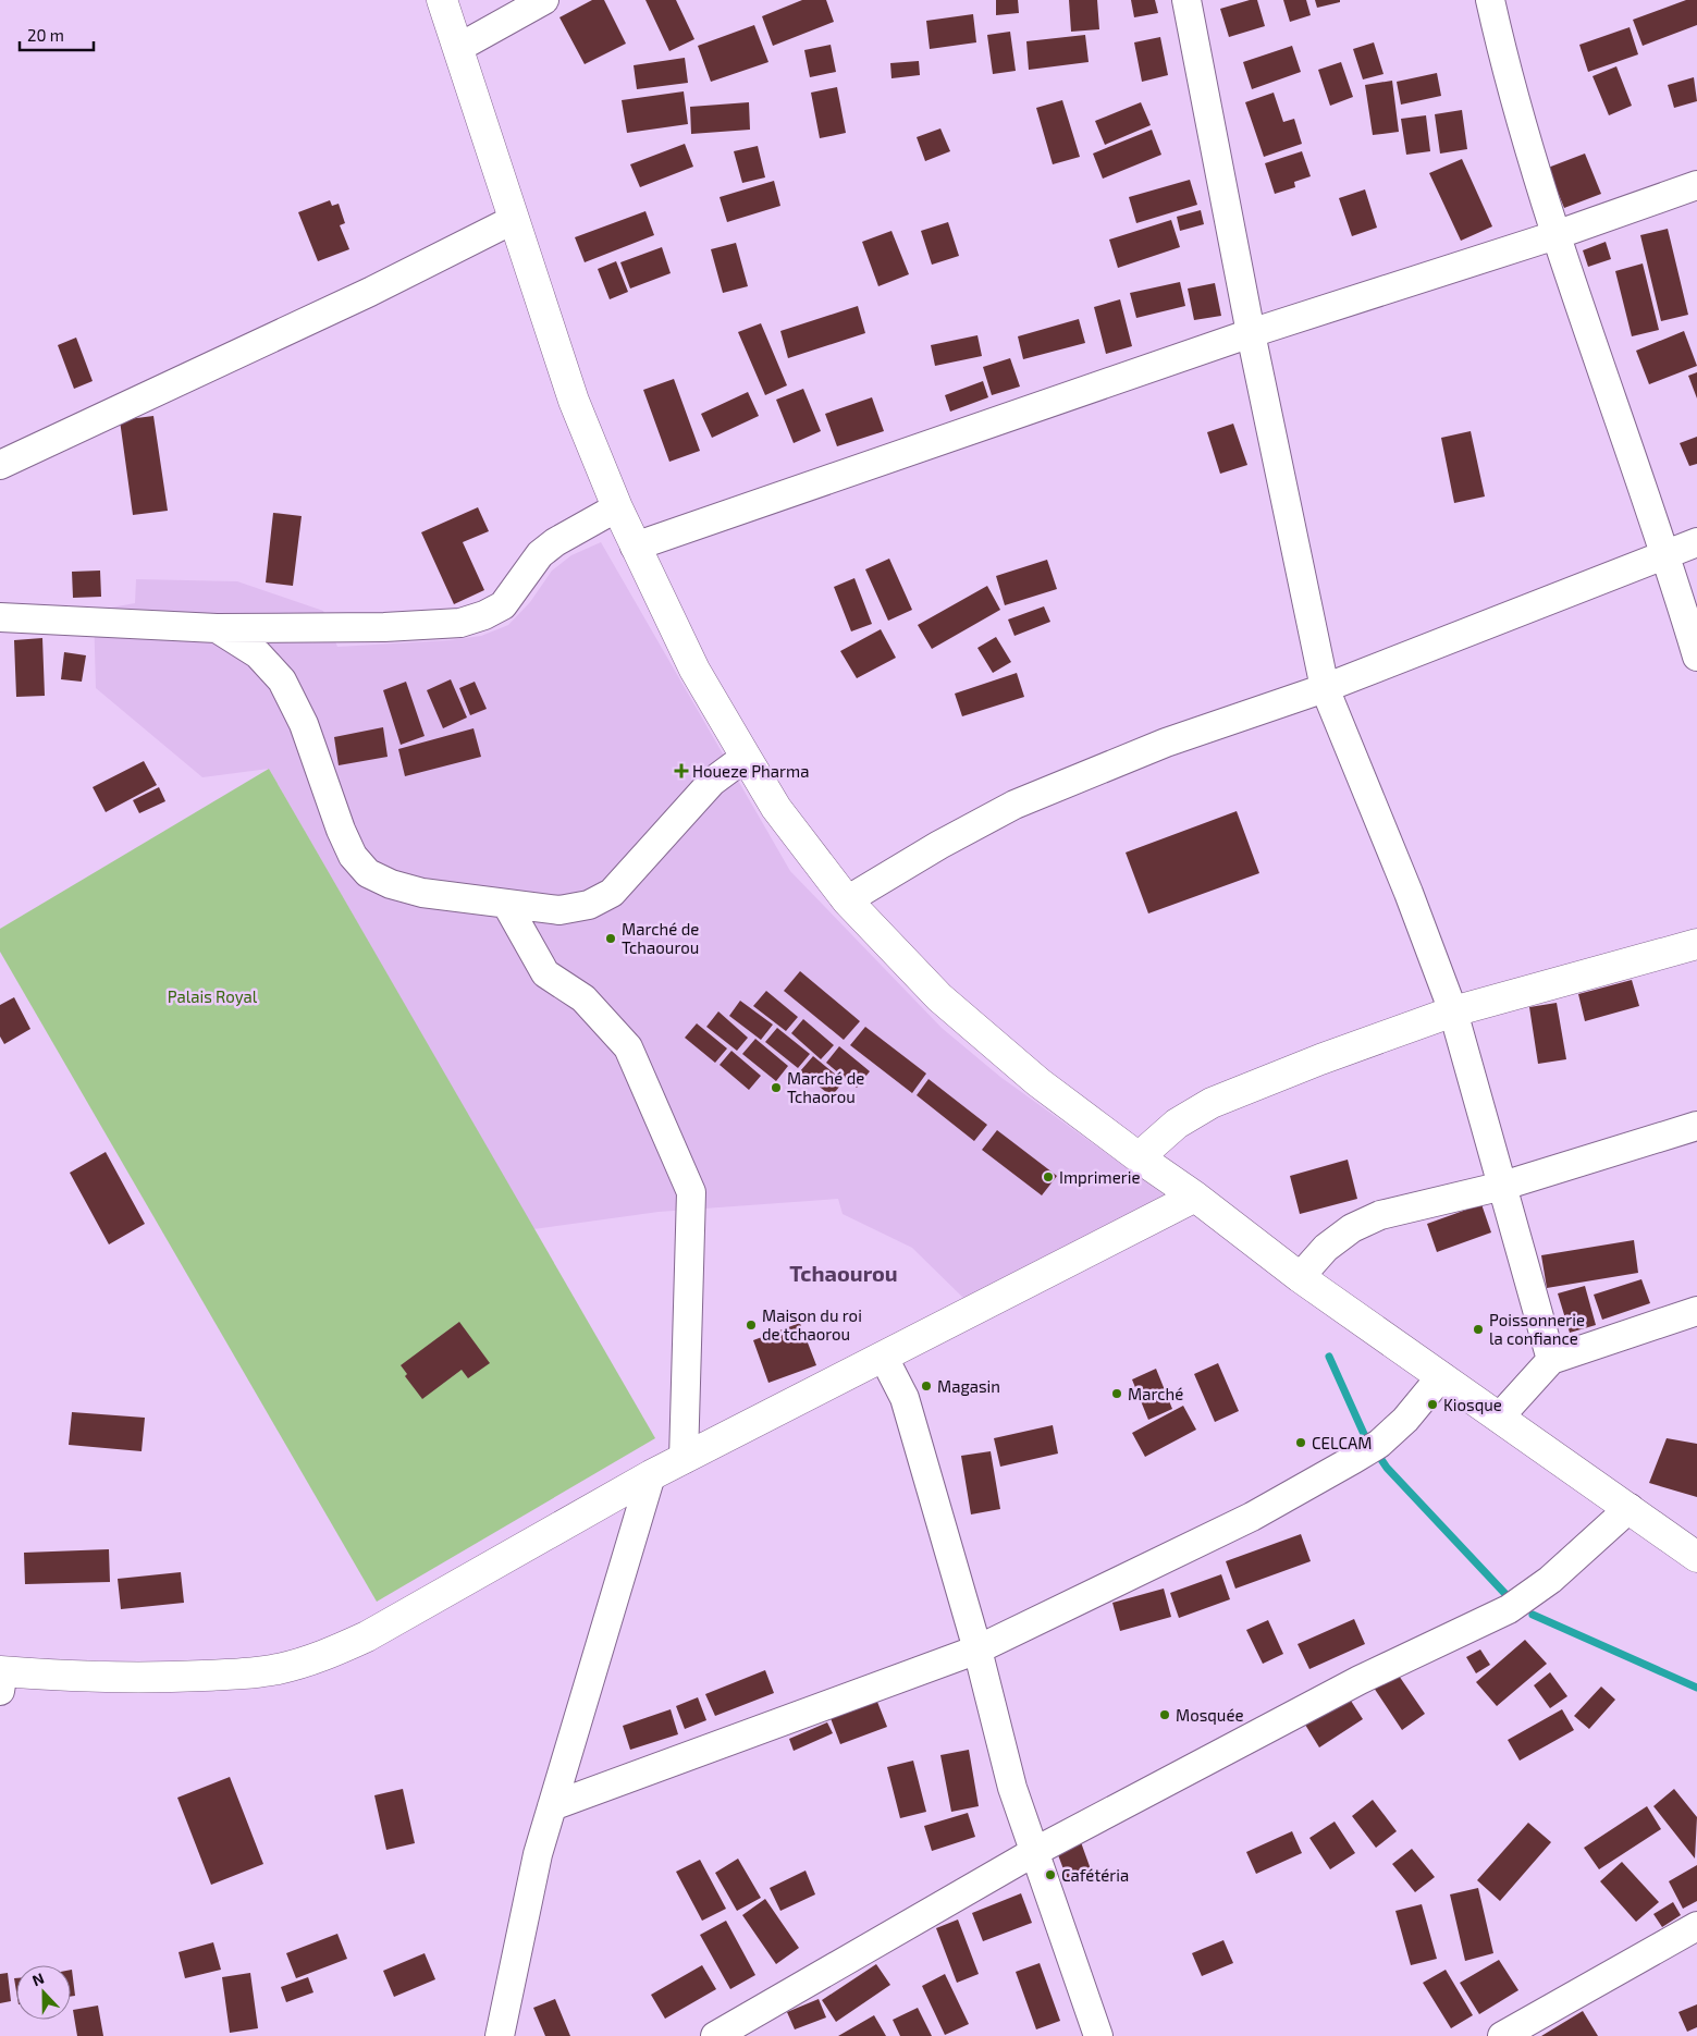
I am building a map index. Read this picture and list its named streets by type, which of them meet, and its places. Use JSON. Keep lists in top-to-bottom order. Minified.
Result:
{"districts":["Tchaourou"],"parks":["Palais Royal"],"places":{"health":["Houeze Pharma"],"other":["Marché de Tchaourou","Marché de Tchaorou","Imprimerie","Maison du roi de tchaorou","Poissonnerie la confiance","Magasin","Marché","Kiosque","CELCAM","Mosquée","Cafétéria"]},"scale_bar":"20 m","north":"top"}
